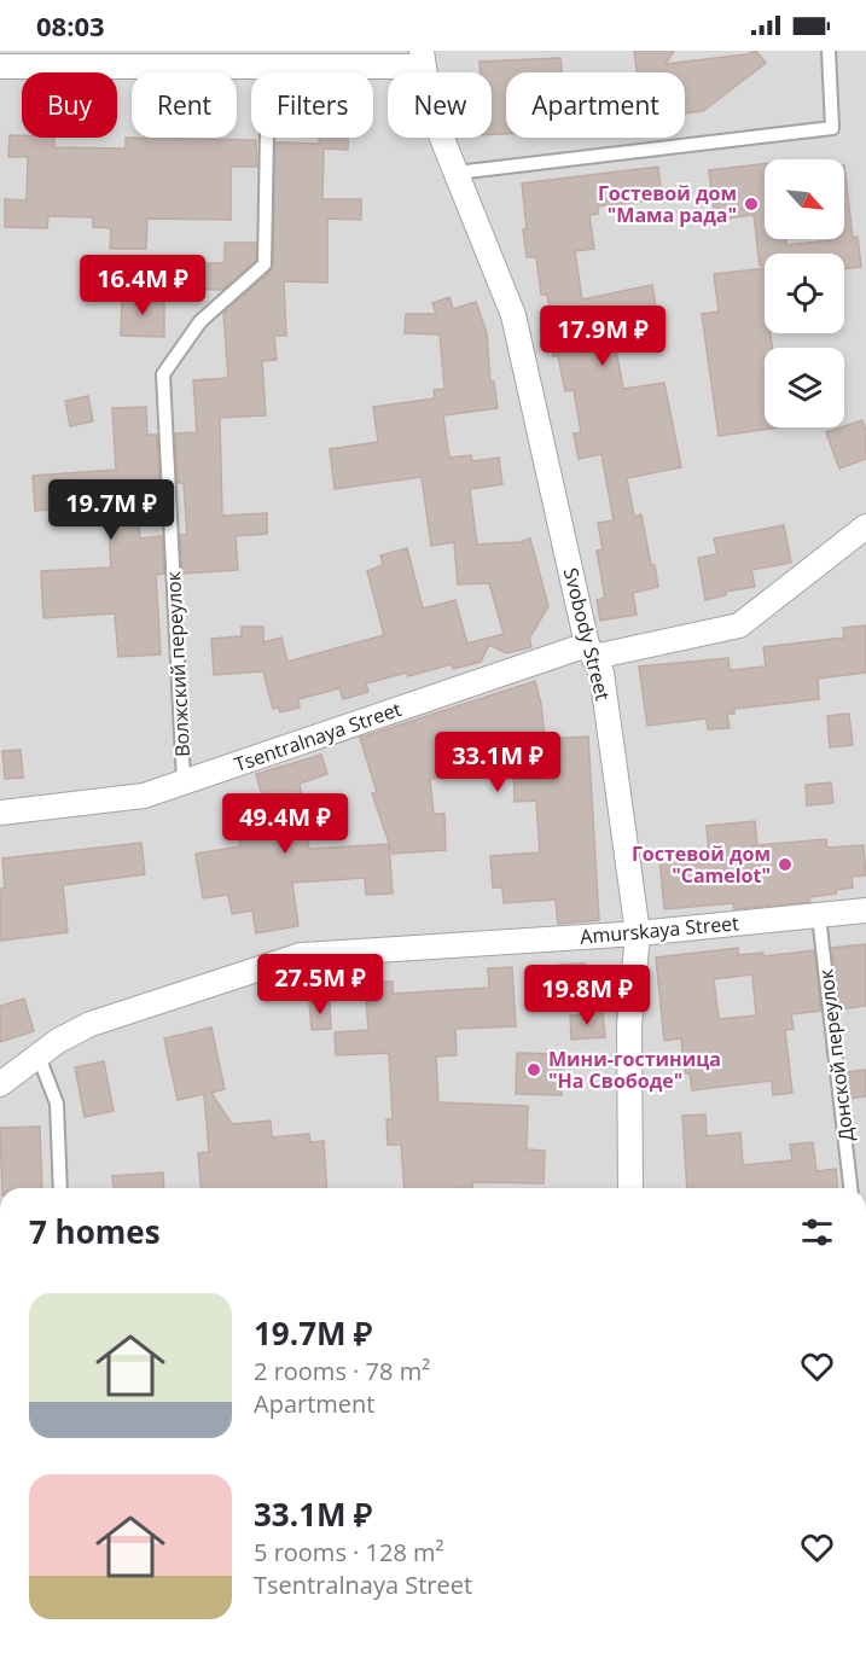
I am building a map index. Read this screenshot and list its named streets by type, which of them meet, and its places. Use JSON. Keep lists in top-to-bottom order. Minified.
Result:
{"streets":{"street":["Svobody Street","Tsentralnaya Street","Amurskaya Street"],"lane":["Волжский переулок","Донской переулок"]},"crossings":[["Svobody Street","Tsentralnaya Street"],["Svobody Street","Amurskaya Street"],["Волжский переулок","Tsentralnaya Street"],["Amurskaya Street","Донской переулок"]],"places":["Гостевой дом \"Мама рада\"","Гостевой дом \"Camelot\"","Мини-гостиница \"На Свободе\""],"north":"bottom right","page":{"status":"08:03","chip":["Buy","Rent","Filters","New","Apartment"],"price":["16.4M ₽","17.9M ₽","19.7M ₽","33.1M ₽","49.4M ₽","27.5M ₽","19.8M ₽"],"heading":"7 homes","list":[{"name":"19.7M ₽","note":"2 rooms · 78 m² · Apartment"},{"name":"33.1M ₽","note":"5 rooms · 128 m² · Tsentralnaya Street"}]}}
